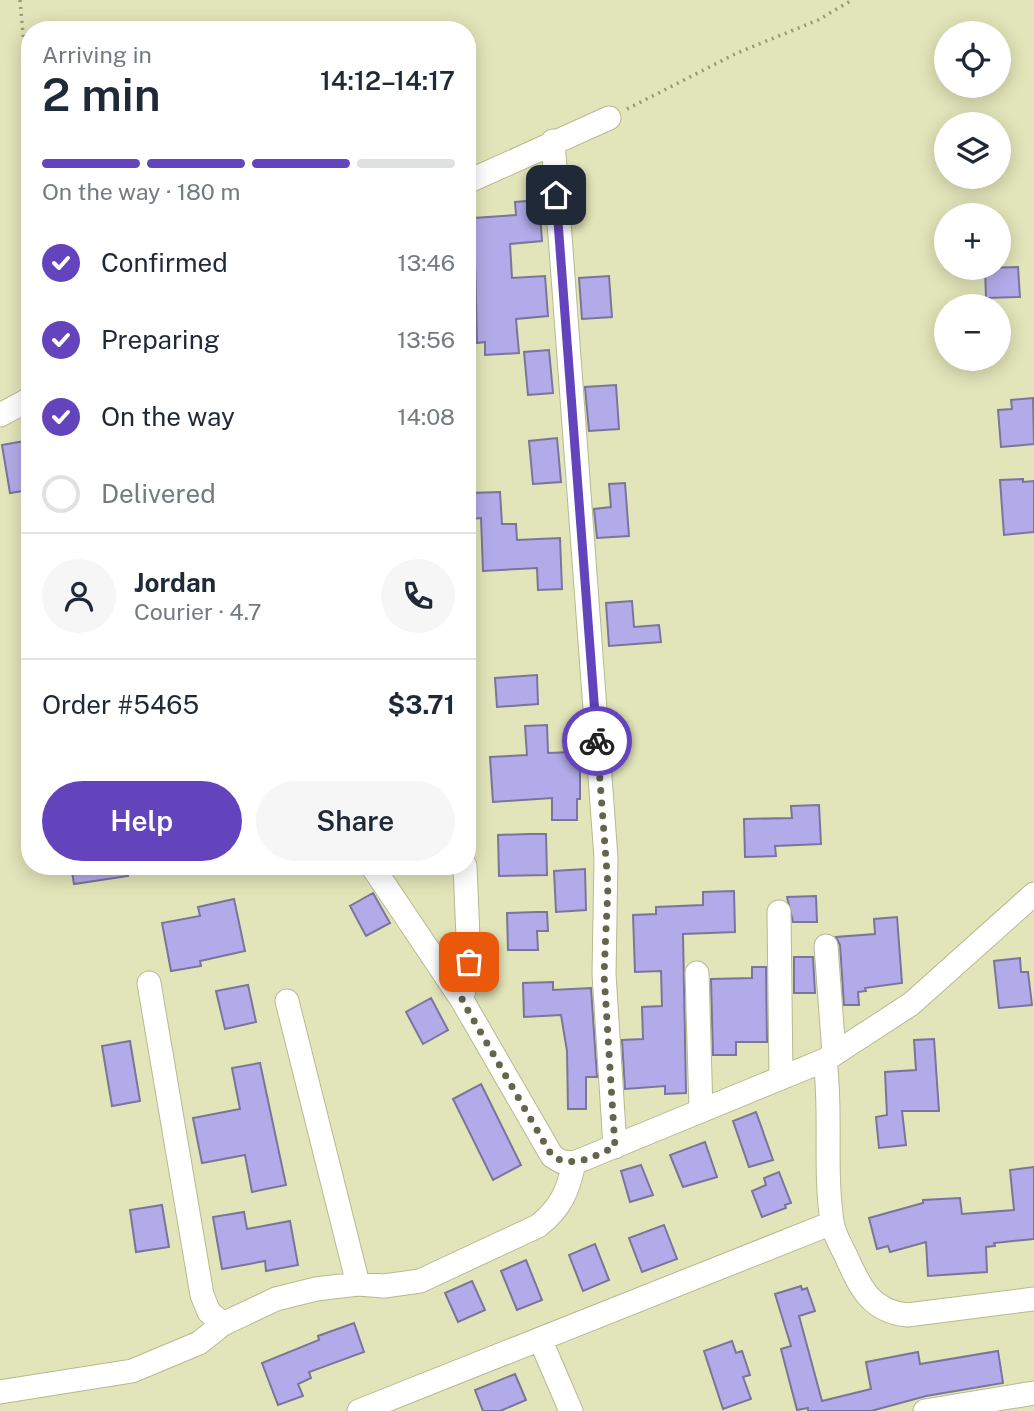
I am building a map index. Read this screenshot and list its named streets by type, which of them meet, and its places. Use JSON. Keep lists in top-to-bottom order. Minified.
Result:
{"page":{"map_buttons":["+","−"],"heading":["2 min","Arriving in","14:12–14:17"],"panel":["Jordan","Courier · 4.7","Order #5465","$3.71"],"bar":"On the way · 180 m","list":[["Confirmed","13:46"],["Preparing","13:56"],["On the way","14:08"],"Delivered"],"buttons":["Help","Share"]}}
